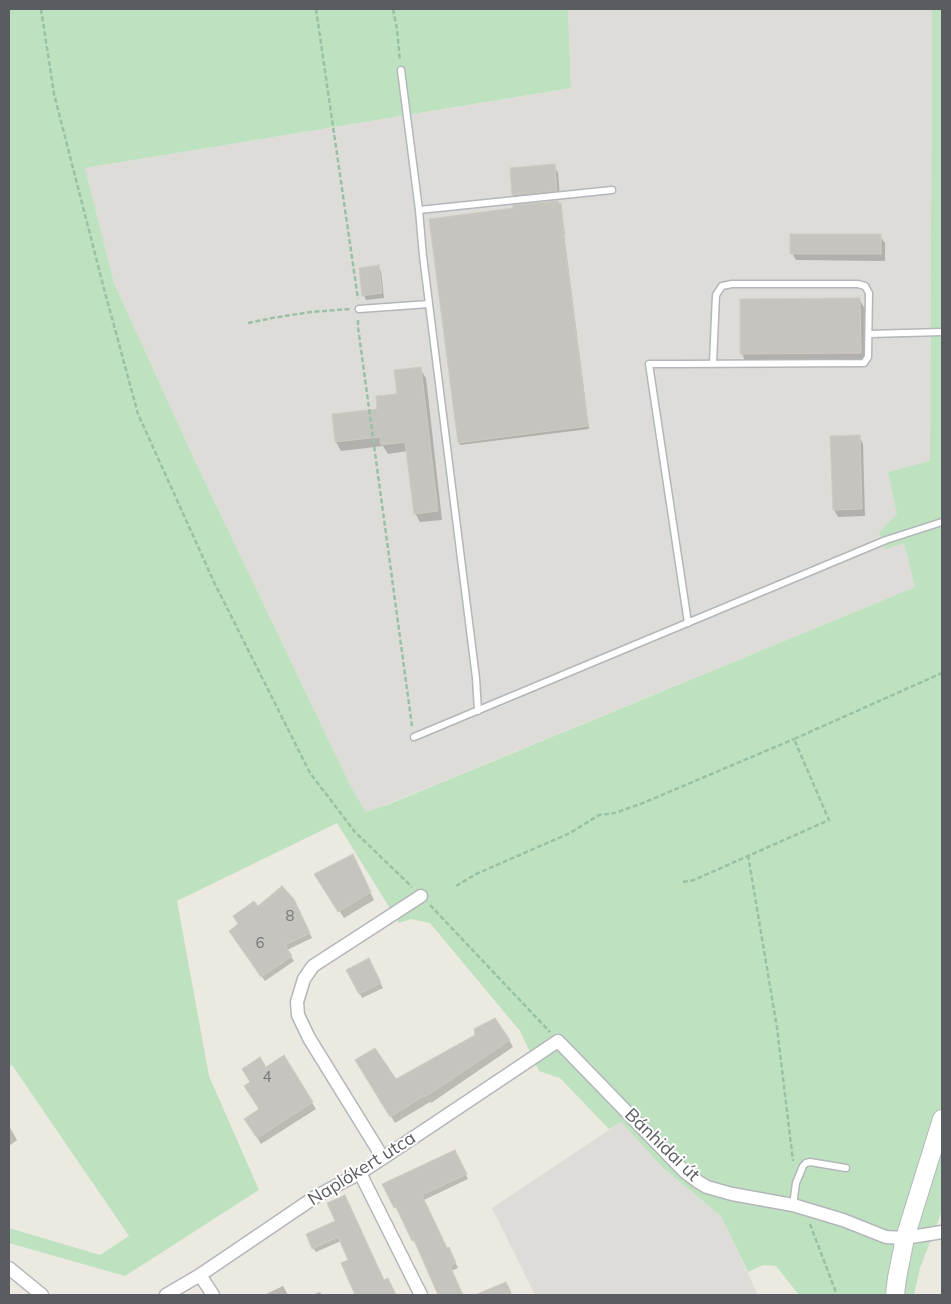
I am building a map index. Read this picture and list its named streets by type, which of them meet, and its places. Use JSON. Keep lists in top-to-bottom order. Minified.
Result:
{"streets":{"street":["Bánhidai út","Naplókert utca"]},"crossings":[["Bánhidai út","Naplókert utca"]],"house_numbers":["8","6","4"]}
